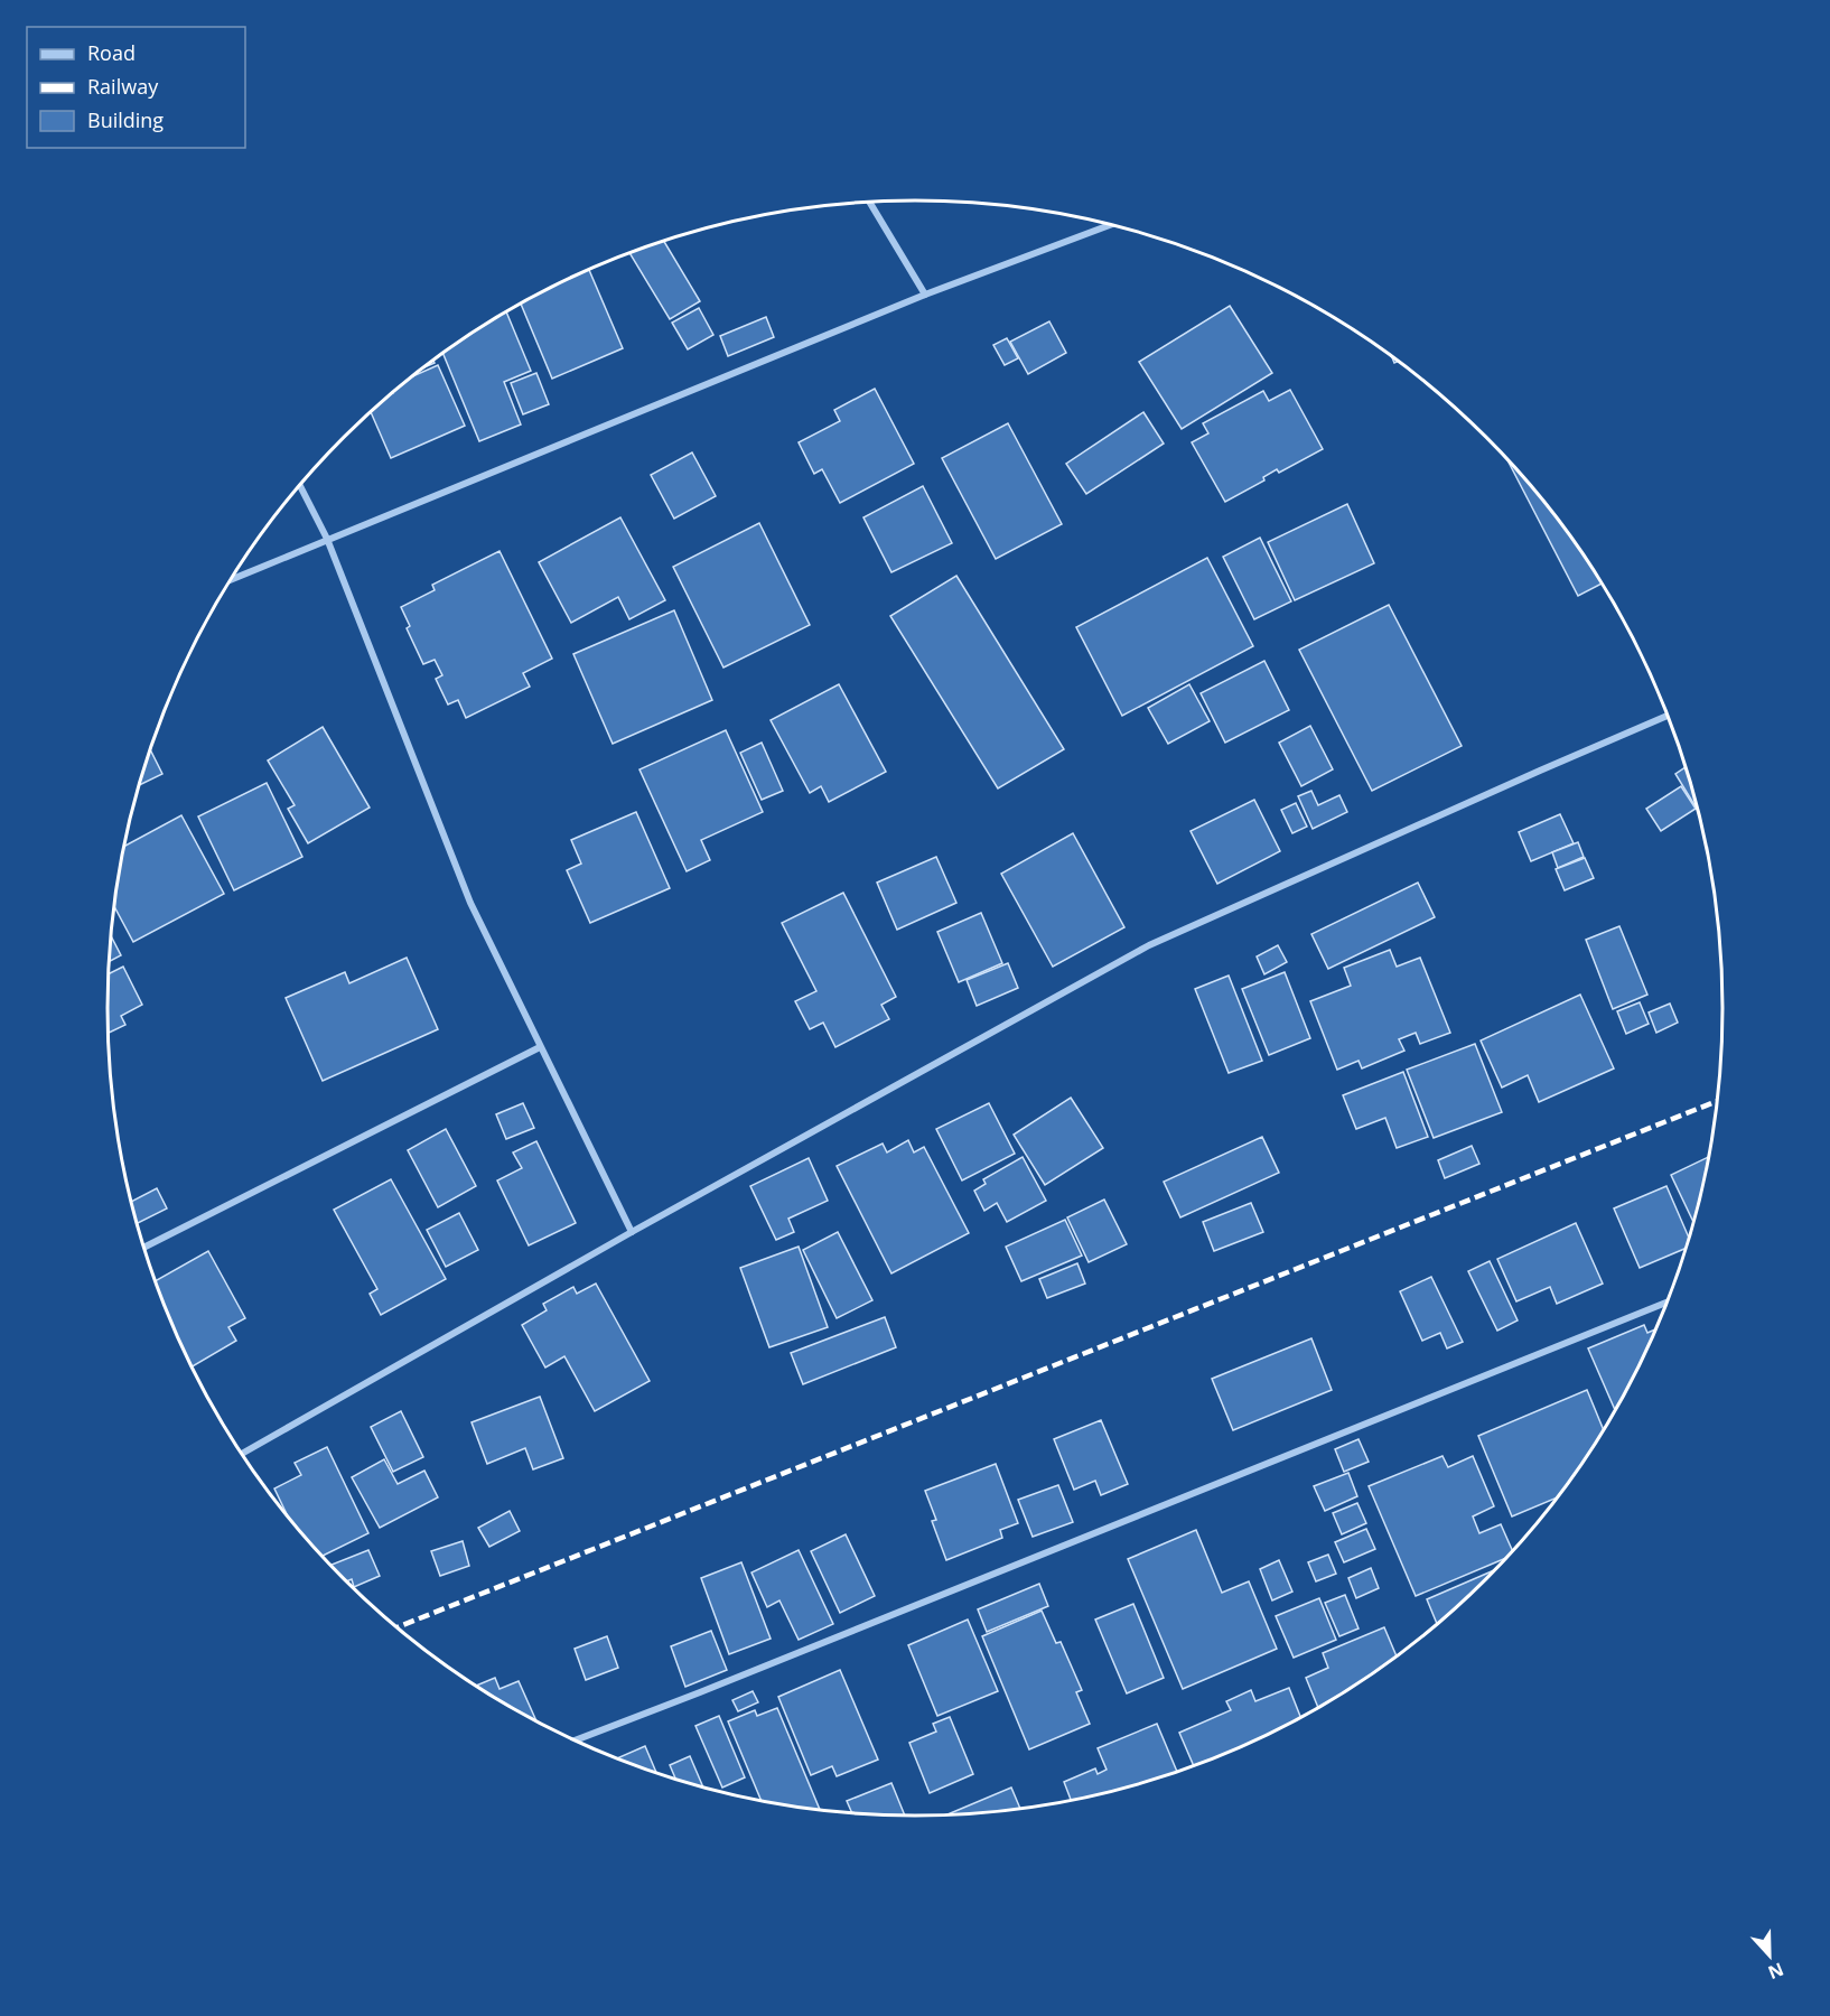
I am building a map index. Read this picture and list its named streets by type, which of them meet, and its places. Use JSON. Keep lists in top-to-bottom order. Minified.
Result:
{"legend":["Road","Railway","Building"],"north":"bottom"}
